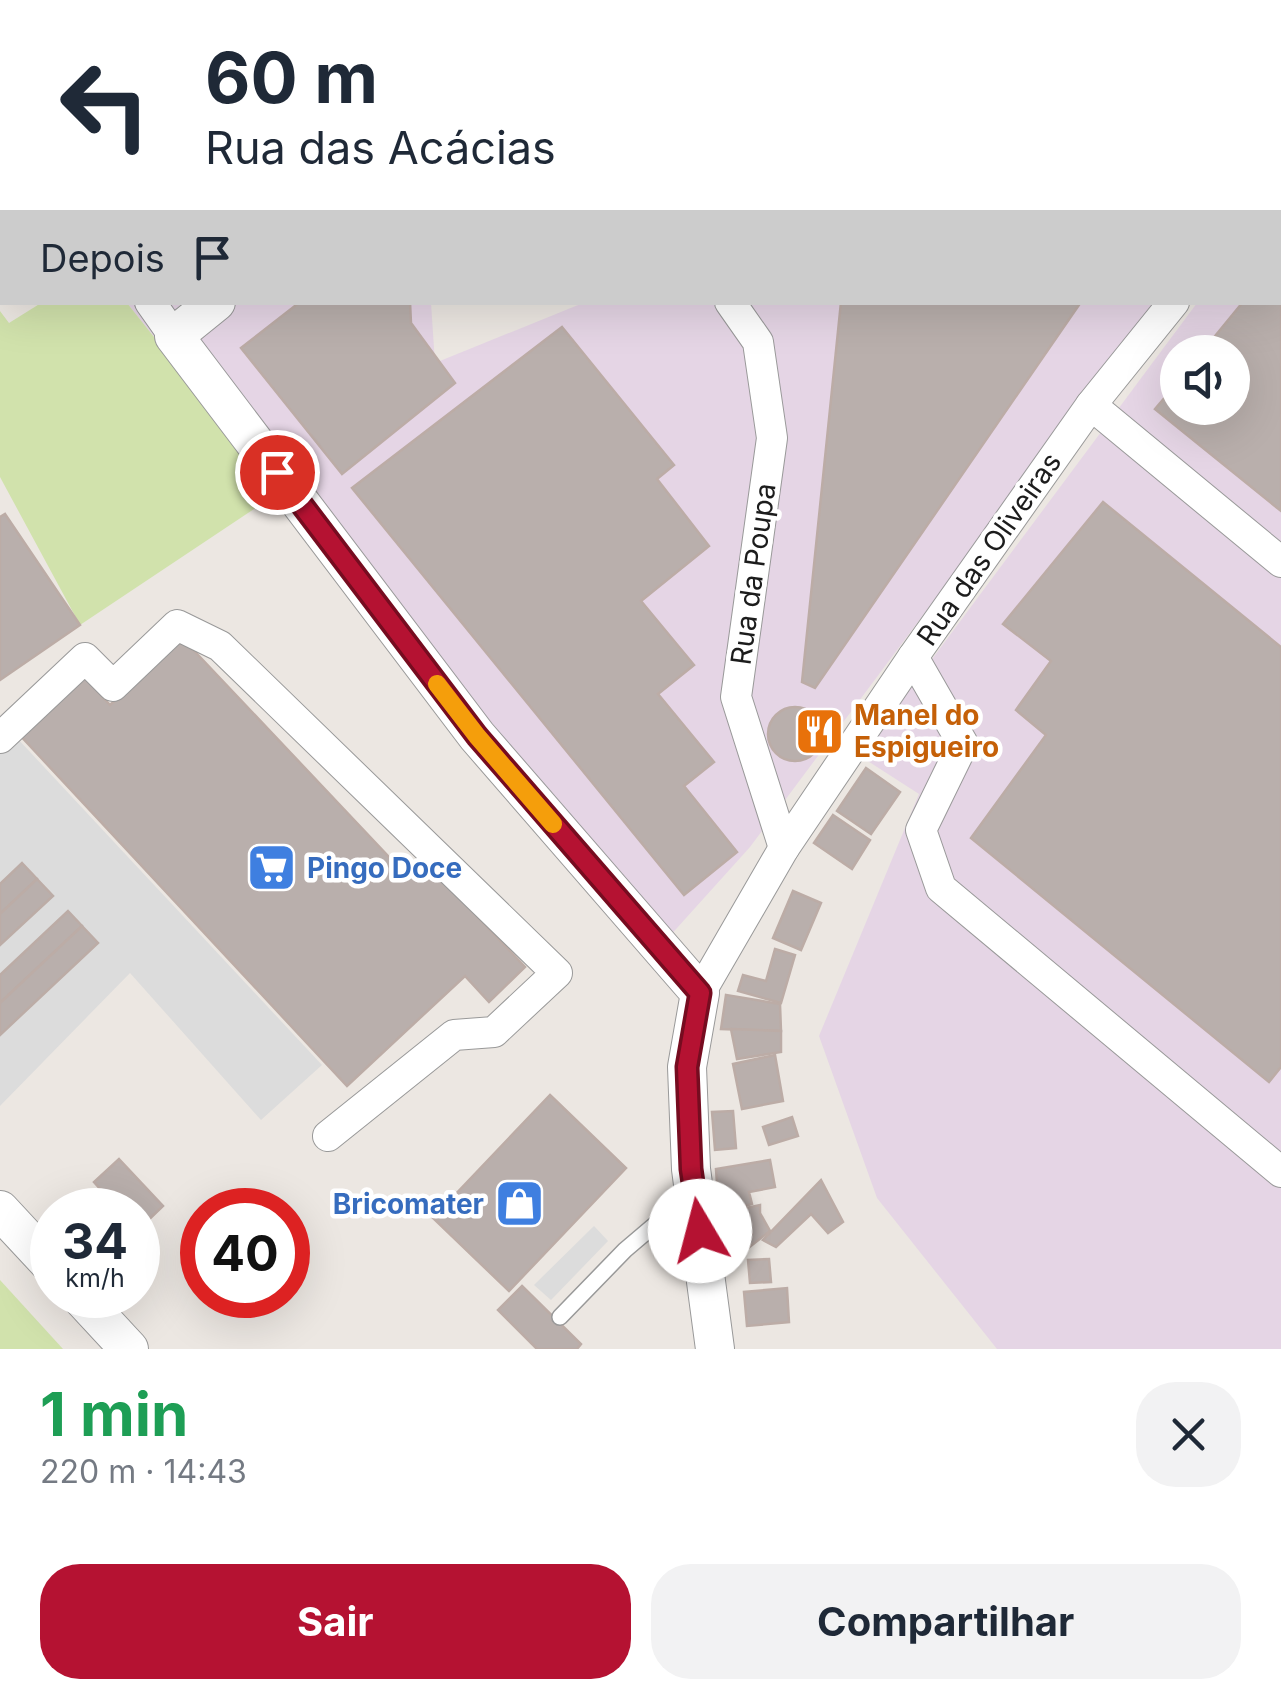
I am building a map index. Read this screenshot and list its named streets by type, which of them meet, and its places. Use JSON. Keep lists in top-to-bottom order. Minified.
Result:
{"streets":{"street":["Rua das Oliveiras","Rua da Poupa"]},"crossings":[["Rua das Oliveiras","Rua da Poupa"]],"places":{"restaurant":["Manel do Espigueiro"],"supermarket":["Pingo Doce"],"shop":["Bricomater"]},"page":{"turn":["60 m","Rua das Acácias"],"then":"Depois","speed":"34 km/h","limit":"40","heading":["1 min","220 m · 14:43"],"buttons":["Sair","Compartilhar"]}}
